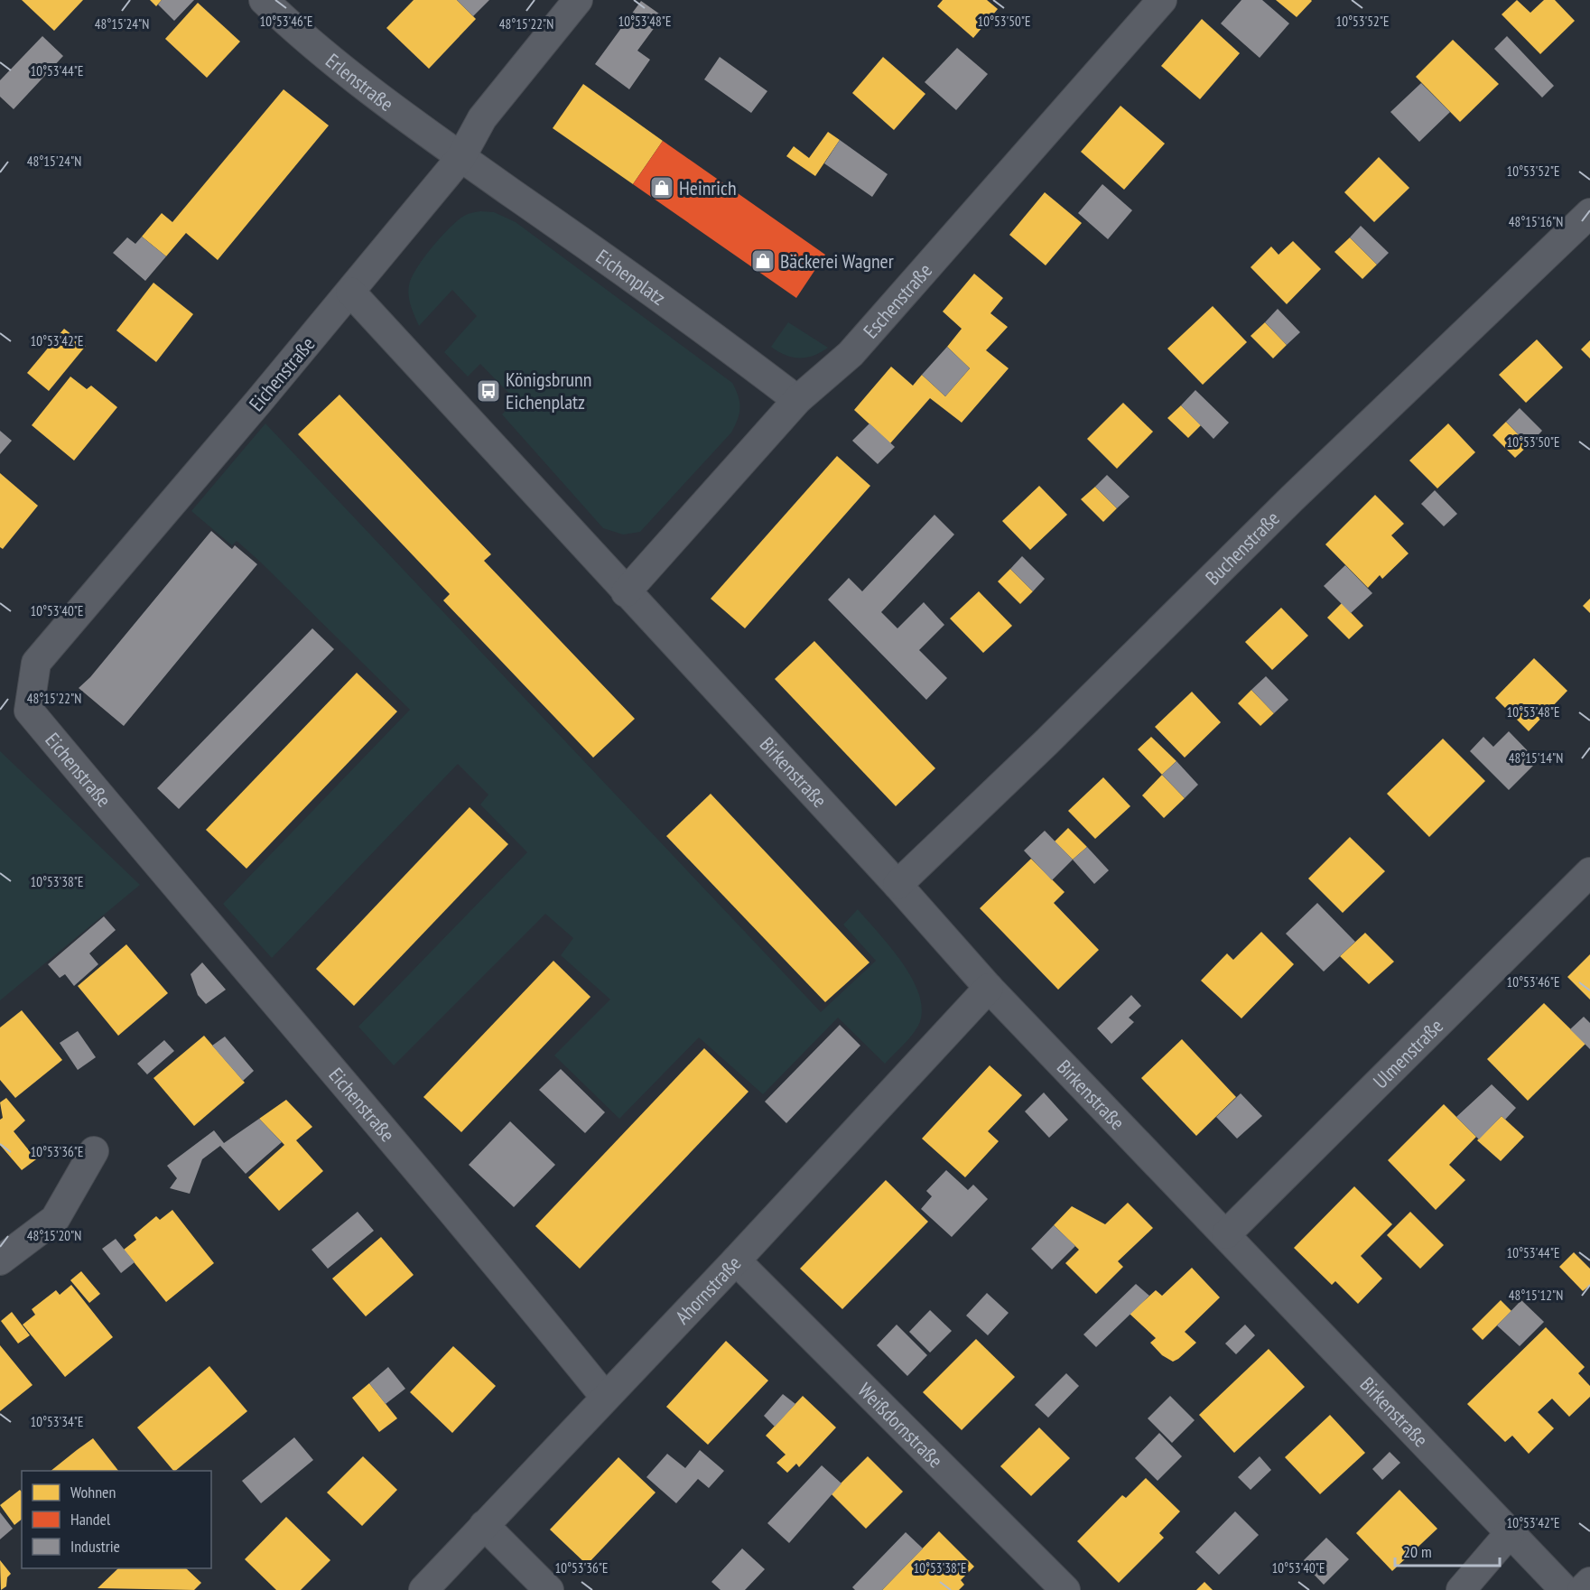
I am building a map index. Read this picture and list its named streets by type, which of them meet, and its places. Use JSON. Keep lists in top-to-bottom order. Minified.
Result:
{"streets":{"street":["Erlenstraße","Eichenplatz","Eschenstraße","Eichenstraße","Buchenstraße","Birkenstraße","Ulmenstraße","Ahornstraße","Weißdornstraße"]},"crossings":[["Erlenstraße","Eichenplatz"],["Erlenstraße","Eichenstraße"],["Eichenplatz","Eschenstraße"],["Eichenplatz","Eichenstraße"],["Eschenstraße","Birkenstraße"],["Eichenstraße","Ahornstraße"],["Buchenstraße","Birkenstraße"],["Birkenstraße","Ulmenstraße"],["Birkenstraße","Ahornstraße"],["Ahornstraße","Weißdornstraße"]],"places":{"shop":["Heinrich","Bäckerei Wagner"],"bus stop":["Königsbrunn Eichenplatz"]},"legend":["Wohnen","Handel","Industrie"],"scale_bar":"20 m","coordinates":["10°53'46\"E","10°53'48\"E","10°53'50\"E","10°53'52\"E","48°15'24\"N","48°15'22\"N","10°53'44\"E","48°15'16\"N","10°53'42\"E","10°53'40\"E","48°15'14\"N","10°53'38\"E","10°53'36\"E","48°15'20\"N","48°15'12\"N","10°53'34\"E"]}
